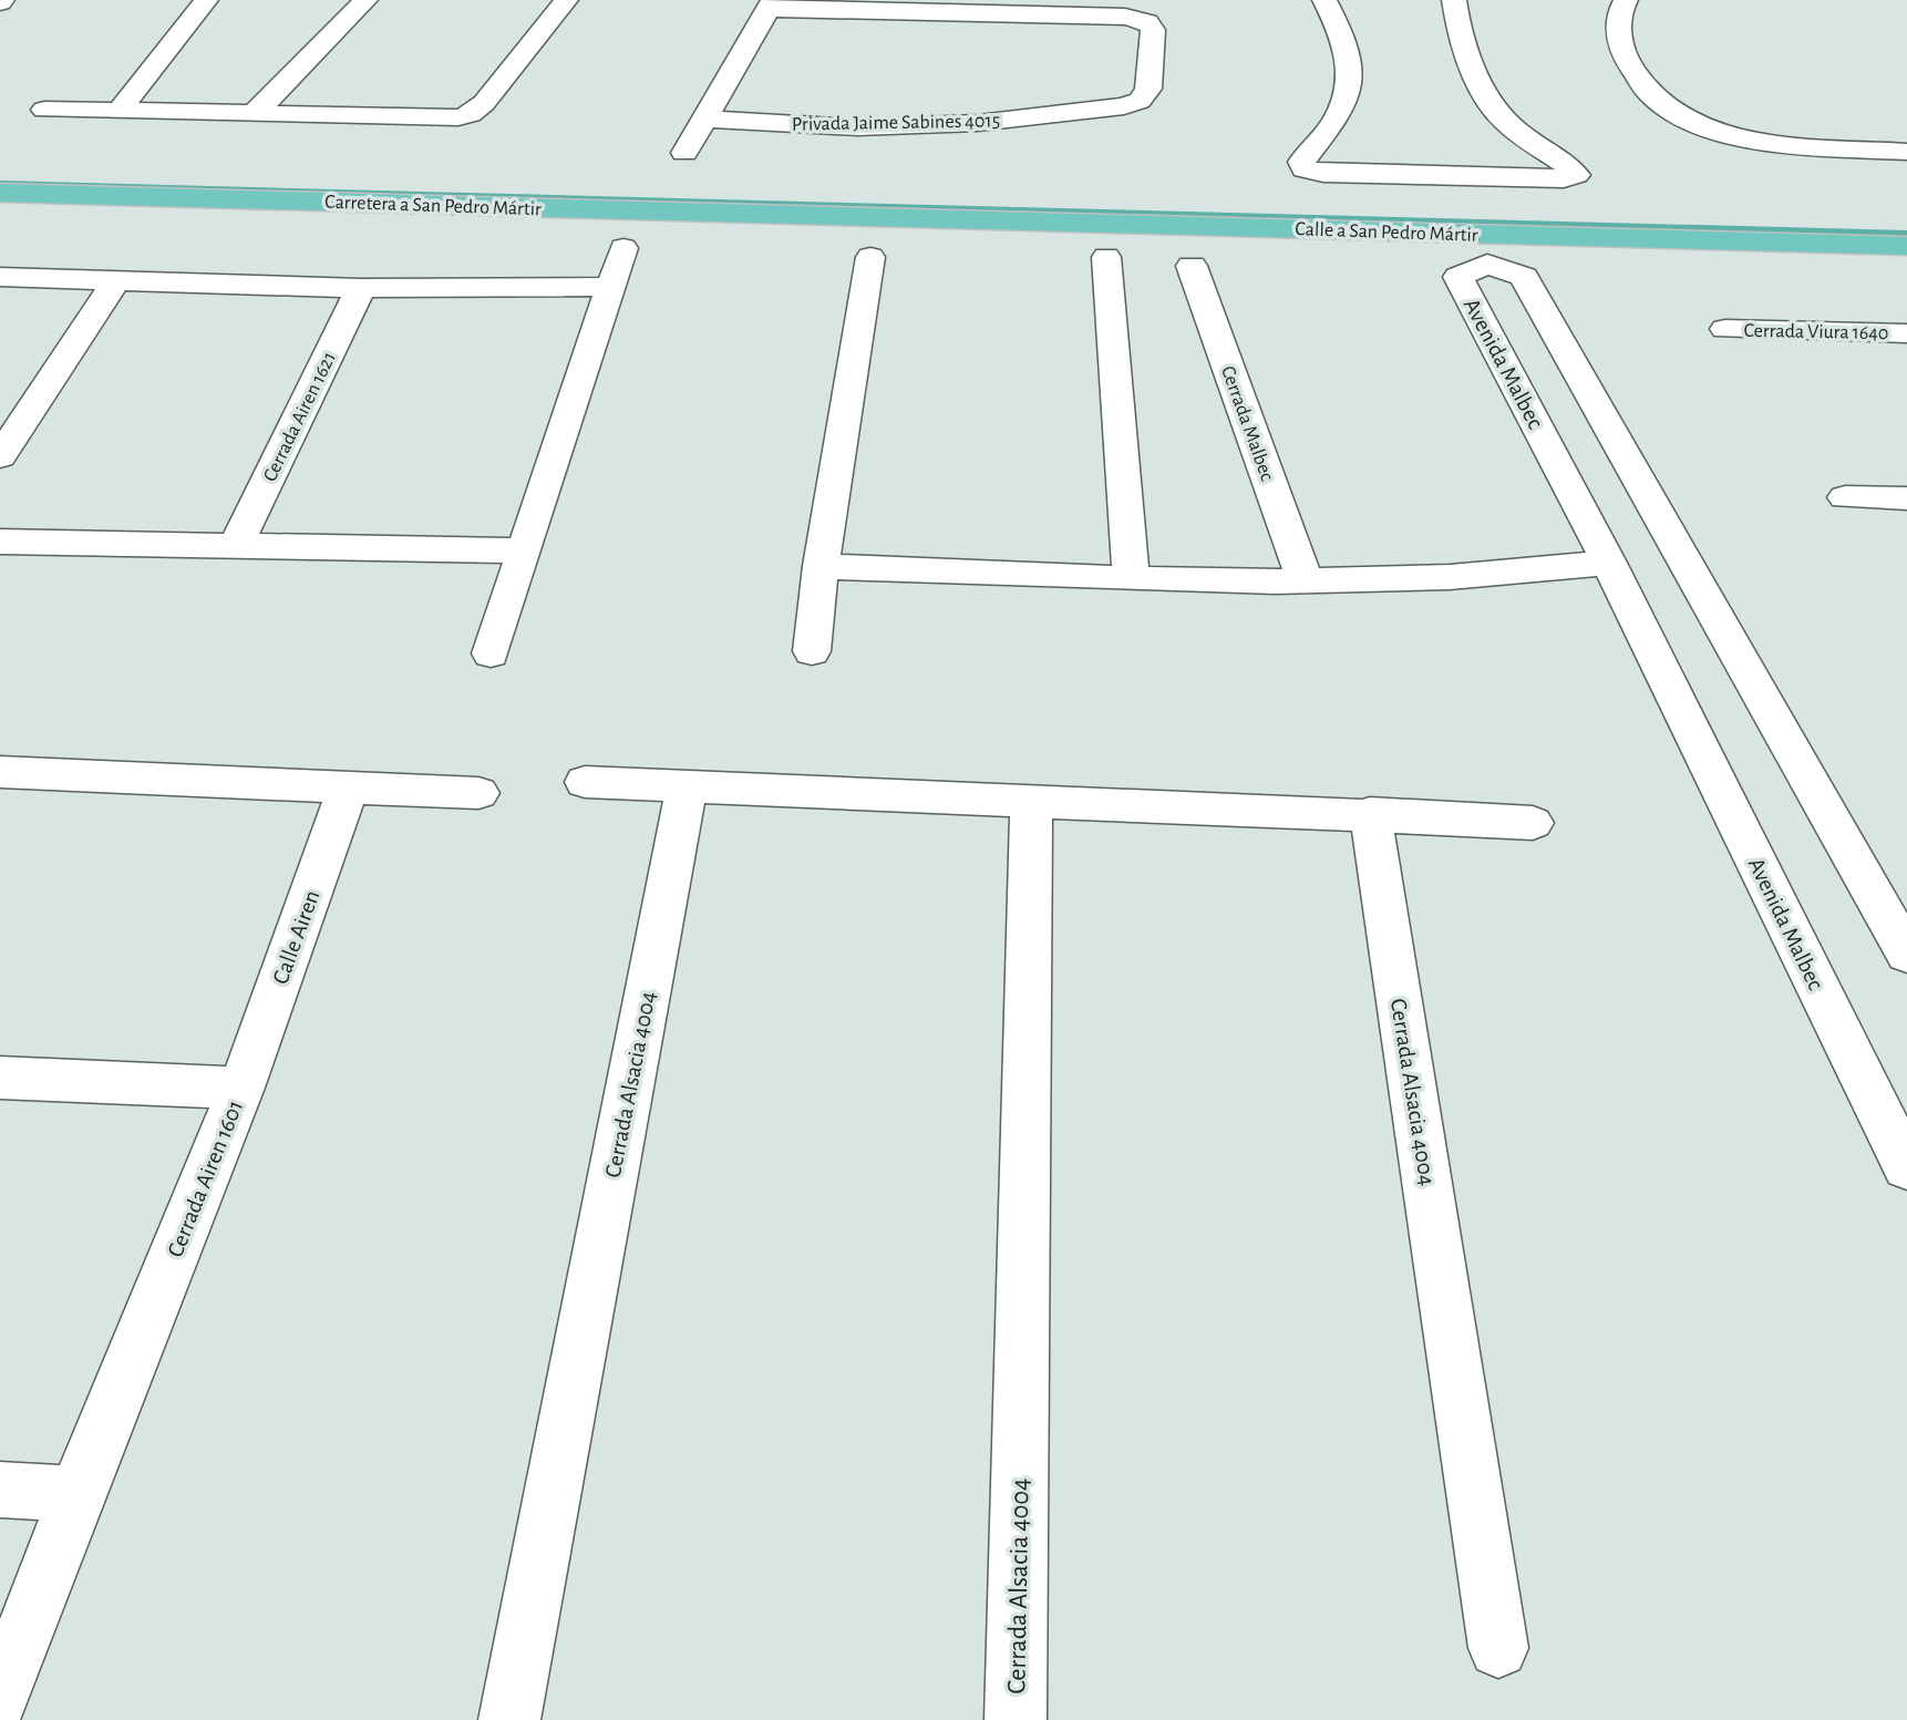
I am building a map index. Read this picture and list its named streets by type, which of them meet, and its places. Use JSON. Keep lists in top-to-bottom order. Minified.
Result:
{"streets":{"main road":["Carretera a San Pedro Mártir","Calle a San Pedro Mártir"],"street":["Privada Jaime Sabines 4015","Cerrada Viura 1640","Avenida Malbec","Cerrada Airen 1621","Cerrada Malbec","Calle Airen","Cerrada Alsacia 4004","Cerrada Airen 1601"]},"crossings":[["Carretera a San Pedro Mártir","Calle a San Pedro Mártir"],["Calle Airen","Cerrada Airen 1601"]]}
